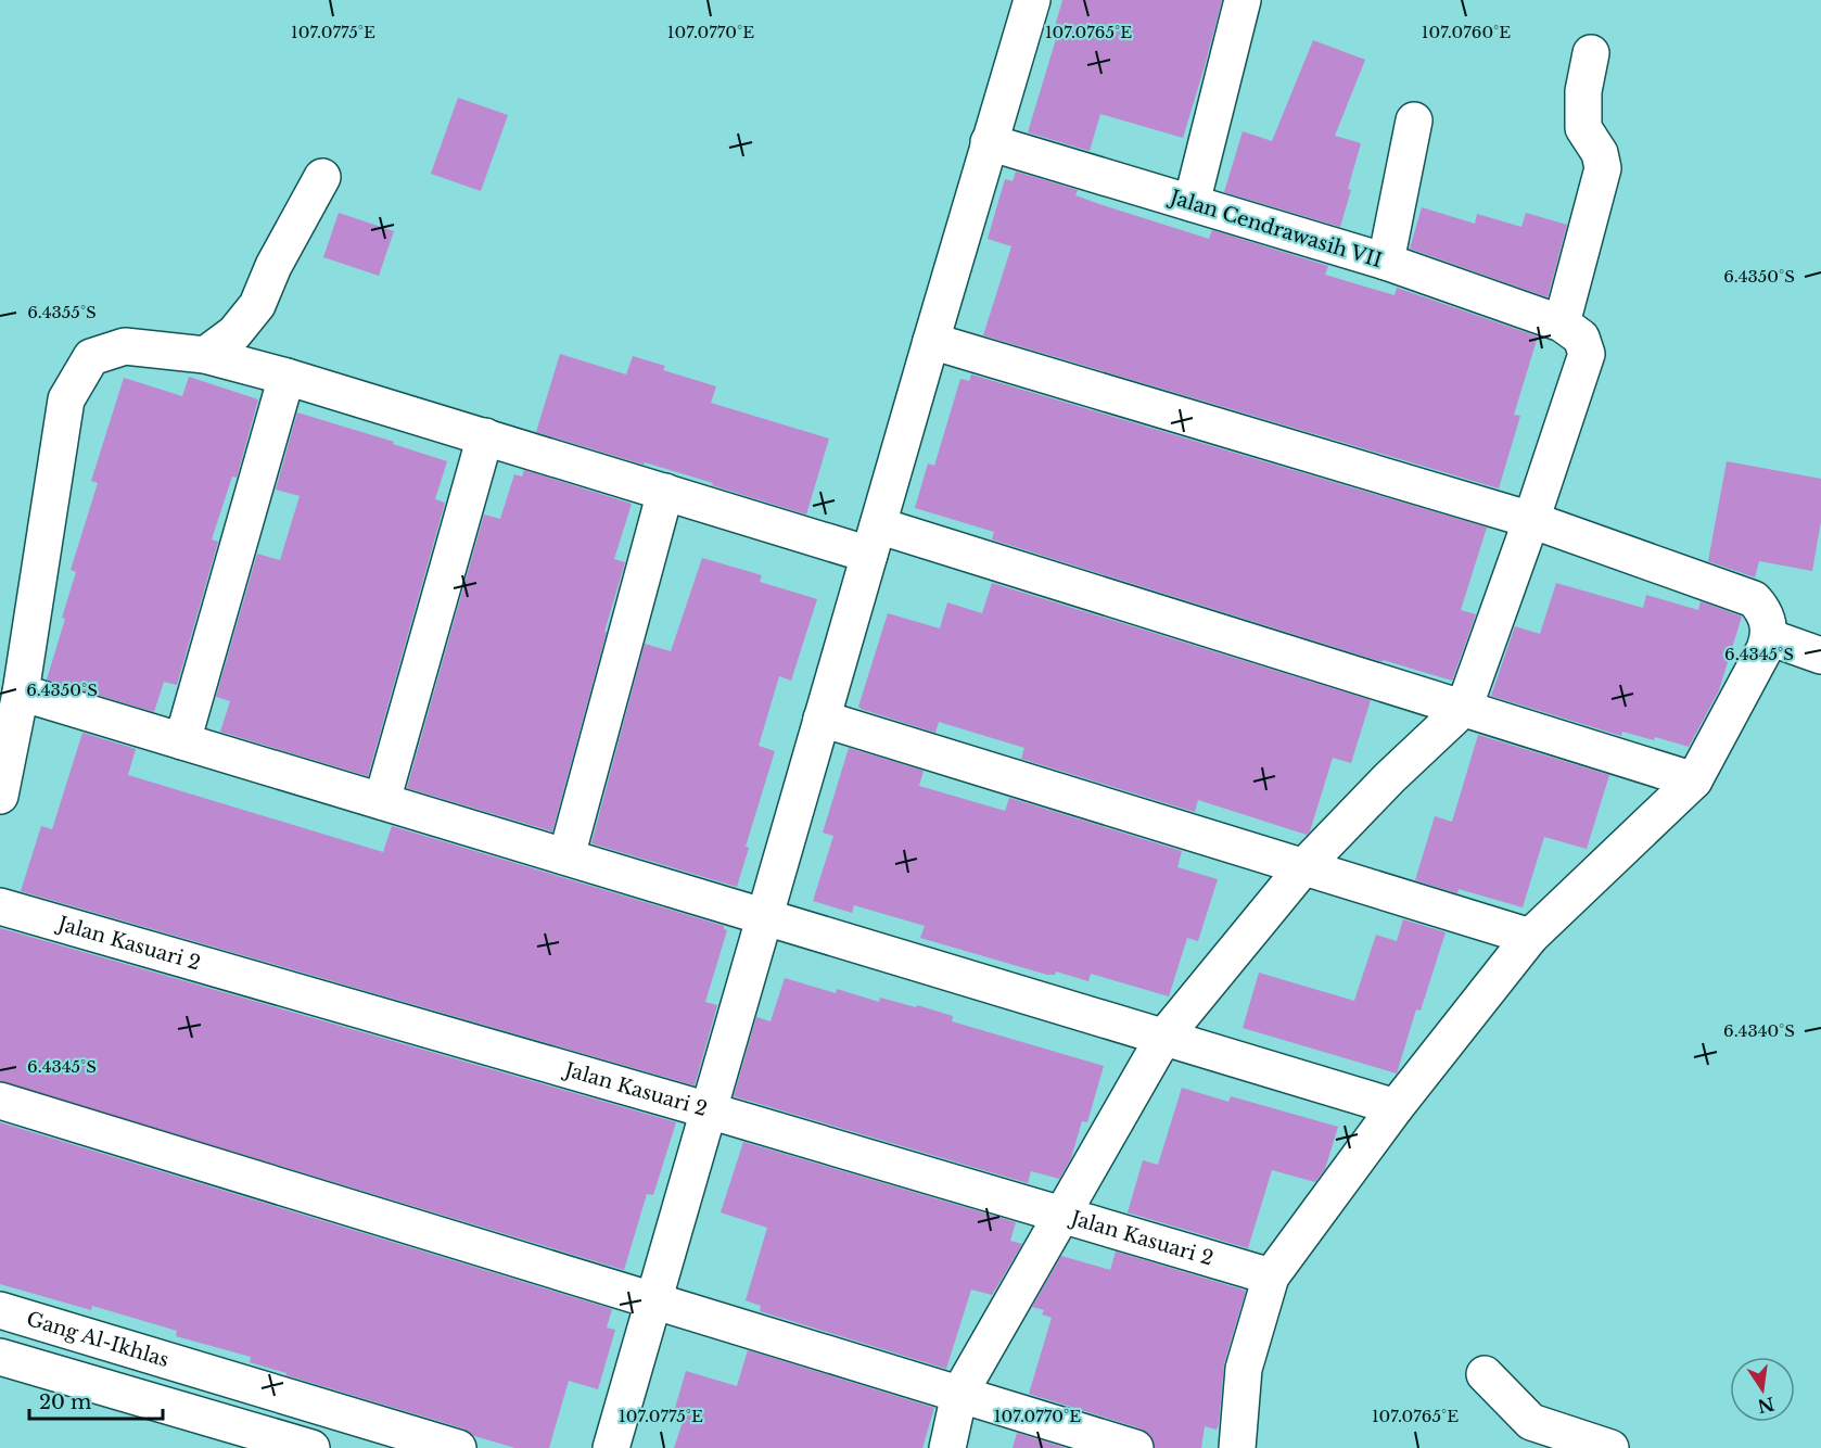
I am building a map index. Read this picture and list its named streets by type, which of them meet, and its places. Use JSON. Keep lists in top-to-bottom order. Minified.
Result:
{"streets":{"street":["Jalan Cendrawasih VII","Jalan Kasuari 2","Gang Al-Ikhlas"]},"scale_bar":"20 m","north":"bottom","coordinates":["107.0775°E","107.0770°E","107.0765°E","107.0760°E","6.4350°S","6.4355°S","6.4345°S","6.4340°S"]}
